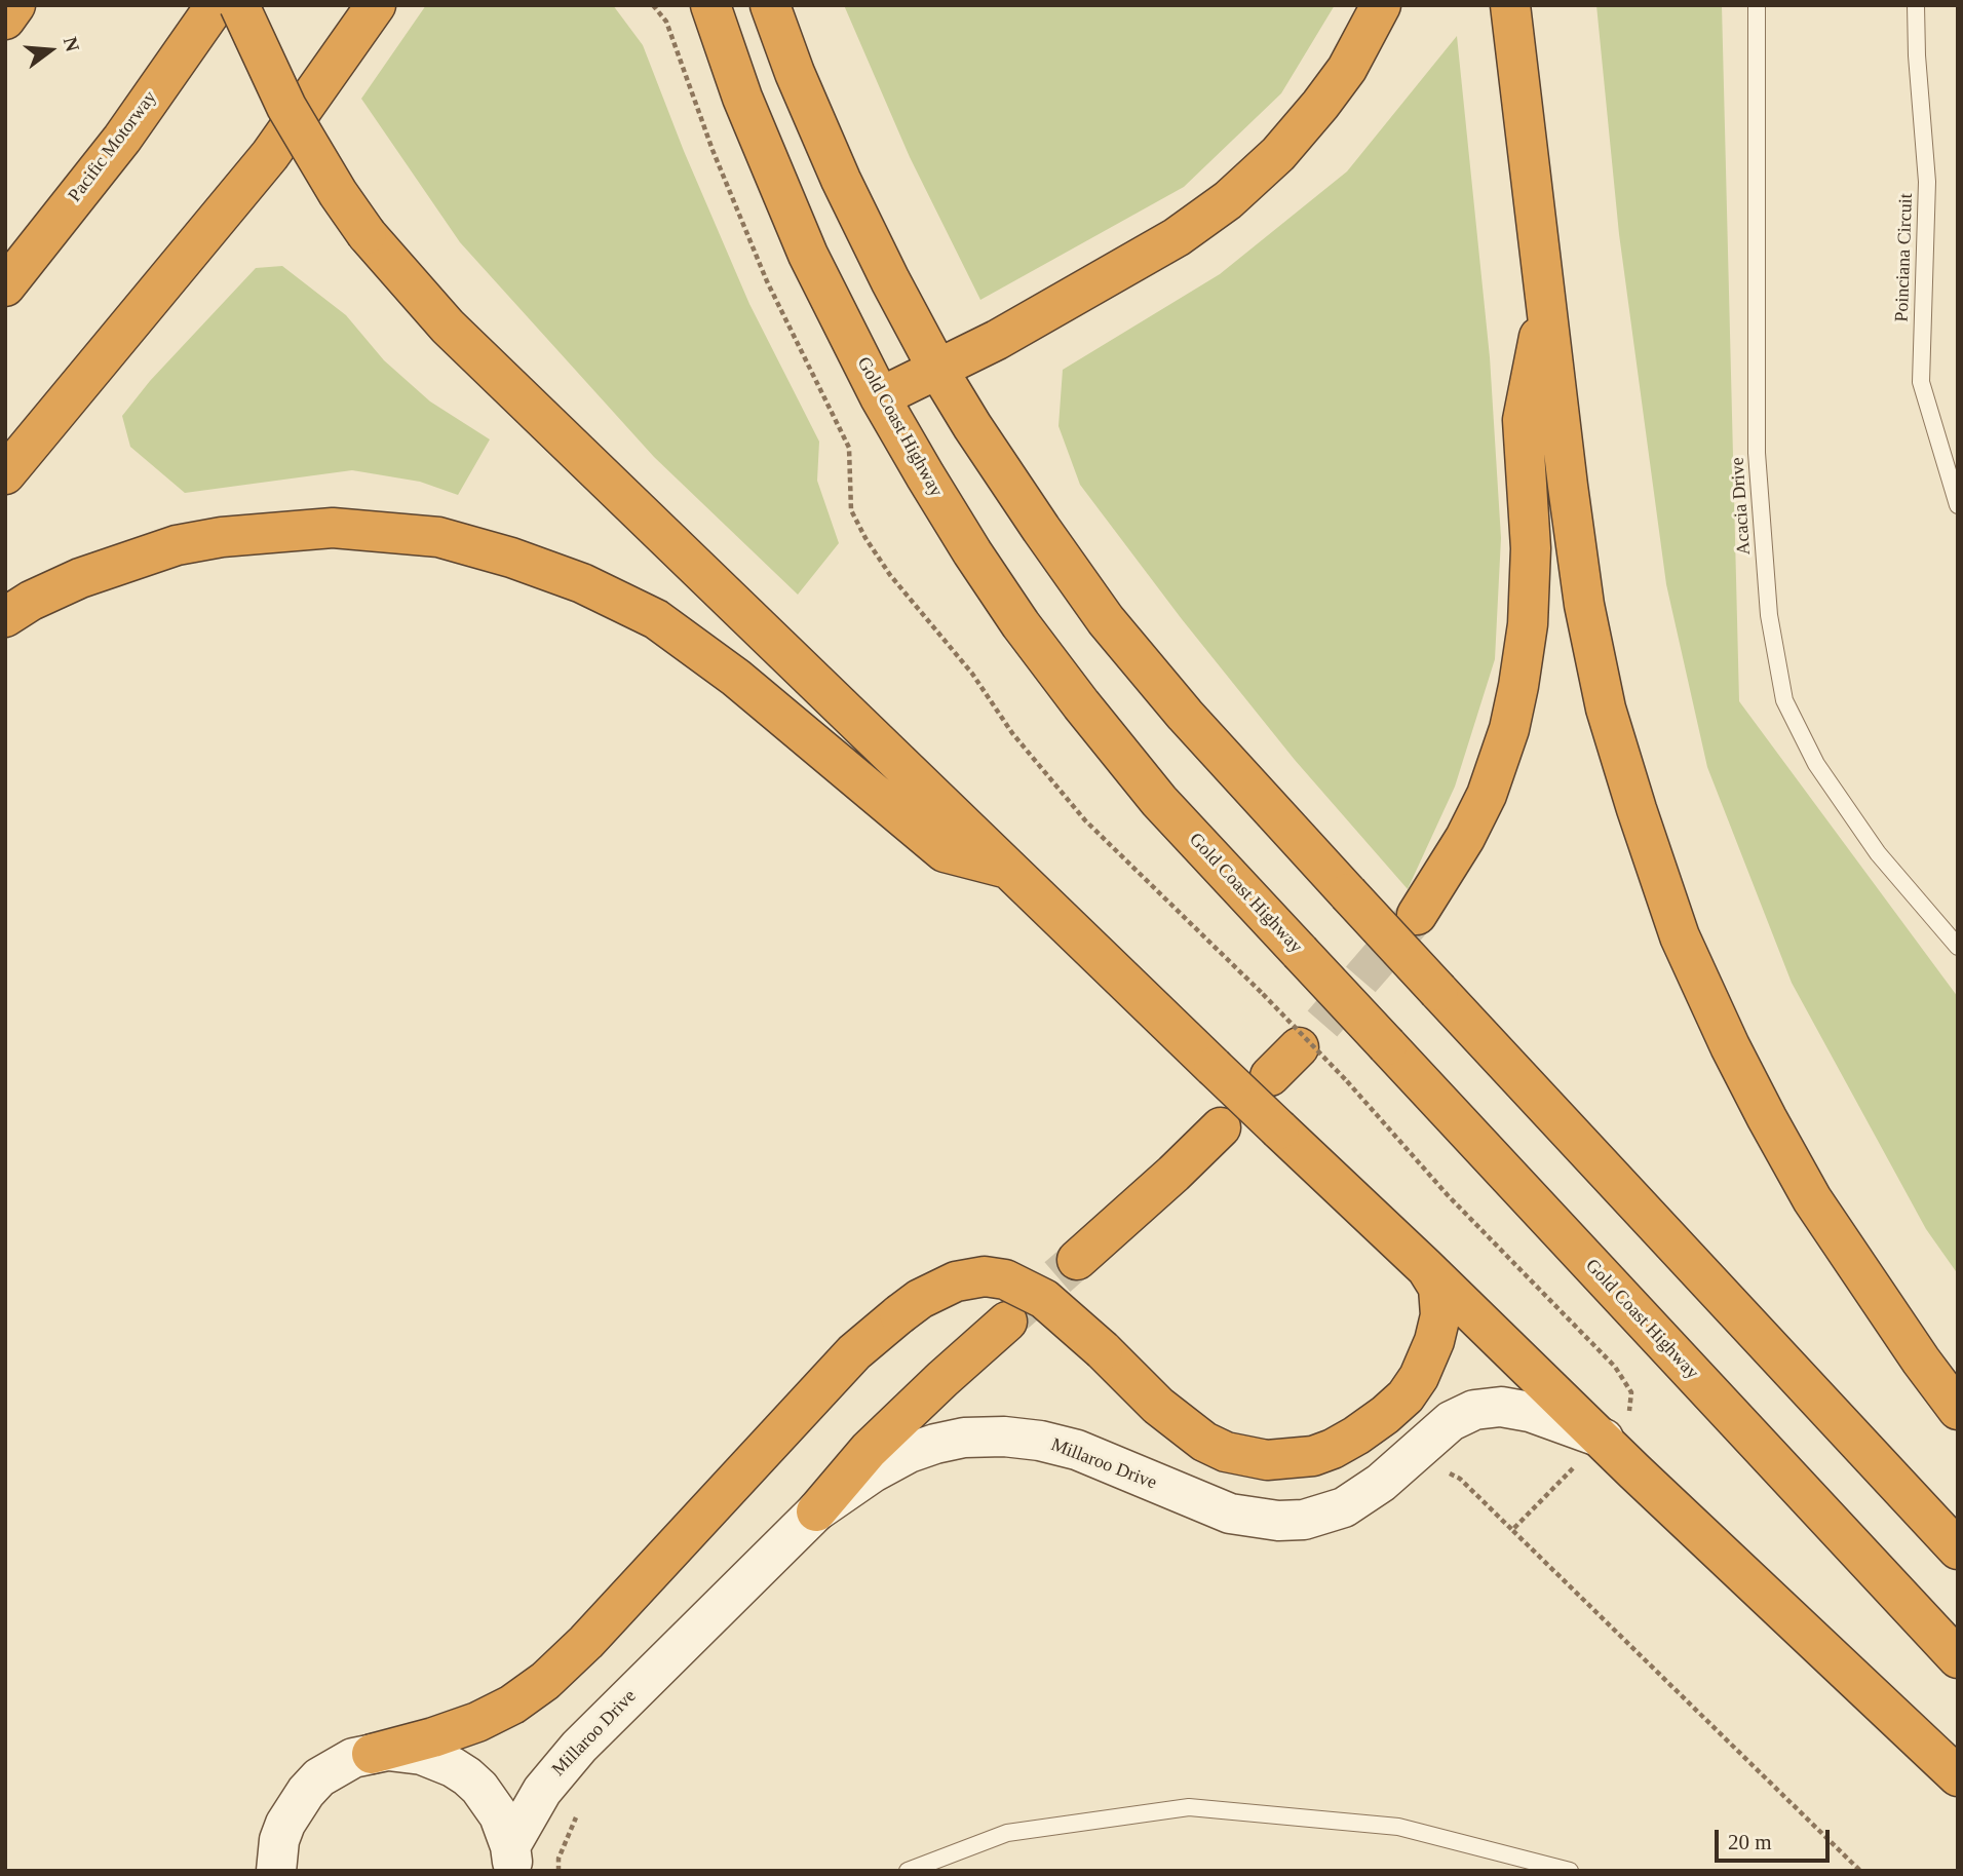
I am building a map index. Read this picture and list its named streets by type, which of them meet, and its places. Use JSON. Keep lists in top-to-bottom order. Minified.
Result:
{"streets":{"highway":["Pacific Motorway","Gold Coast Highway"],"street":["Millaroo Drive"],"lane":["Poinciana Circuit","Acacia Drive"]},"scale_bar":"20 m","north":"right"}
